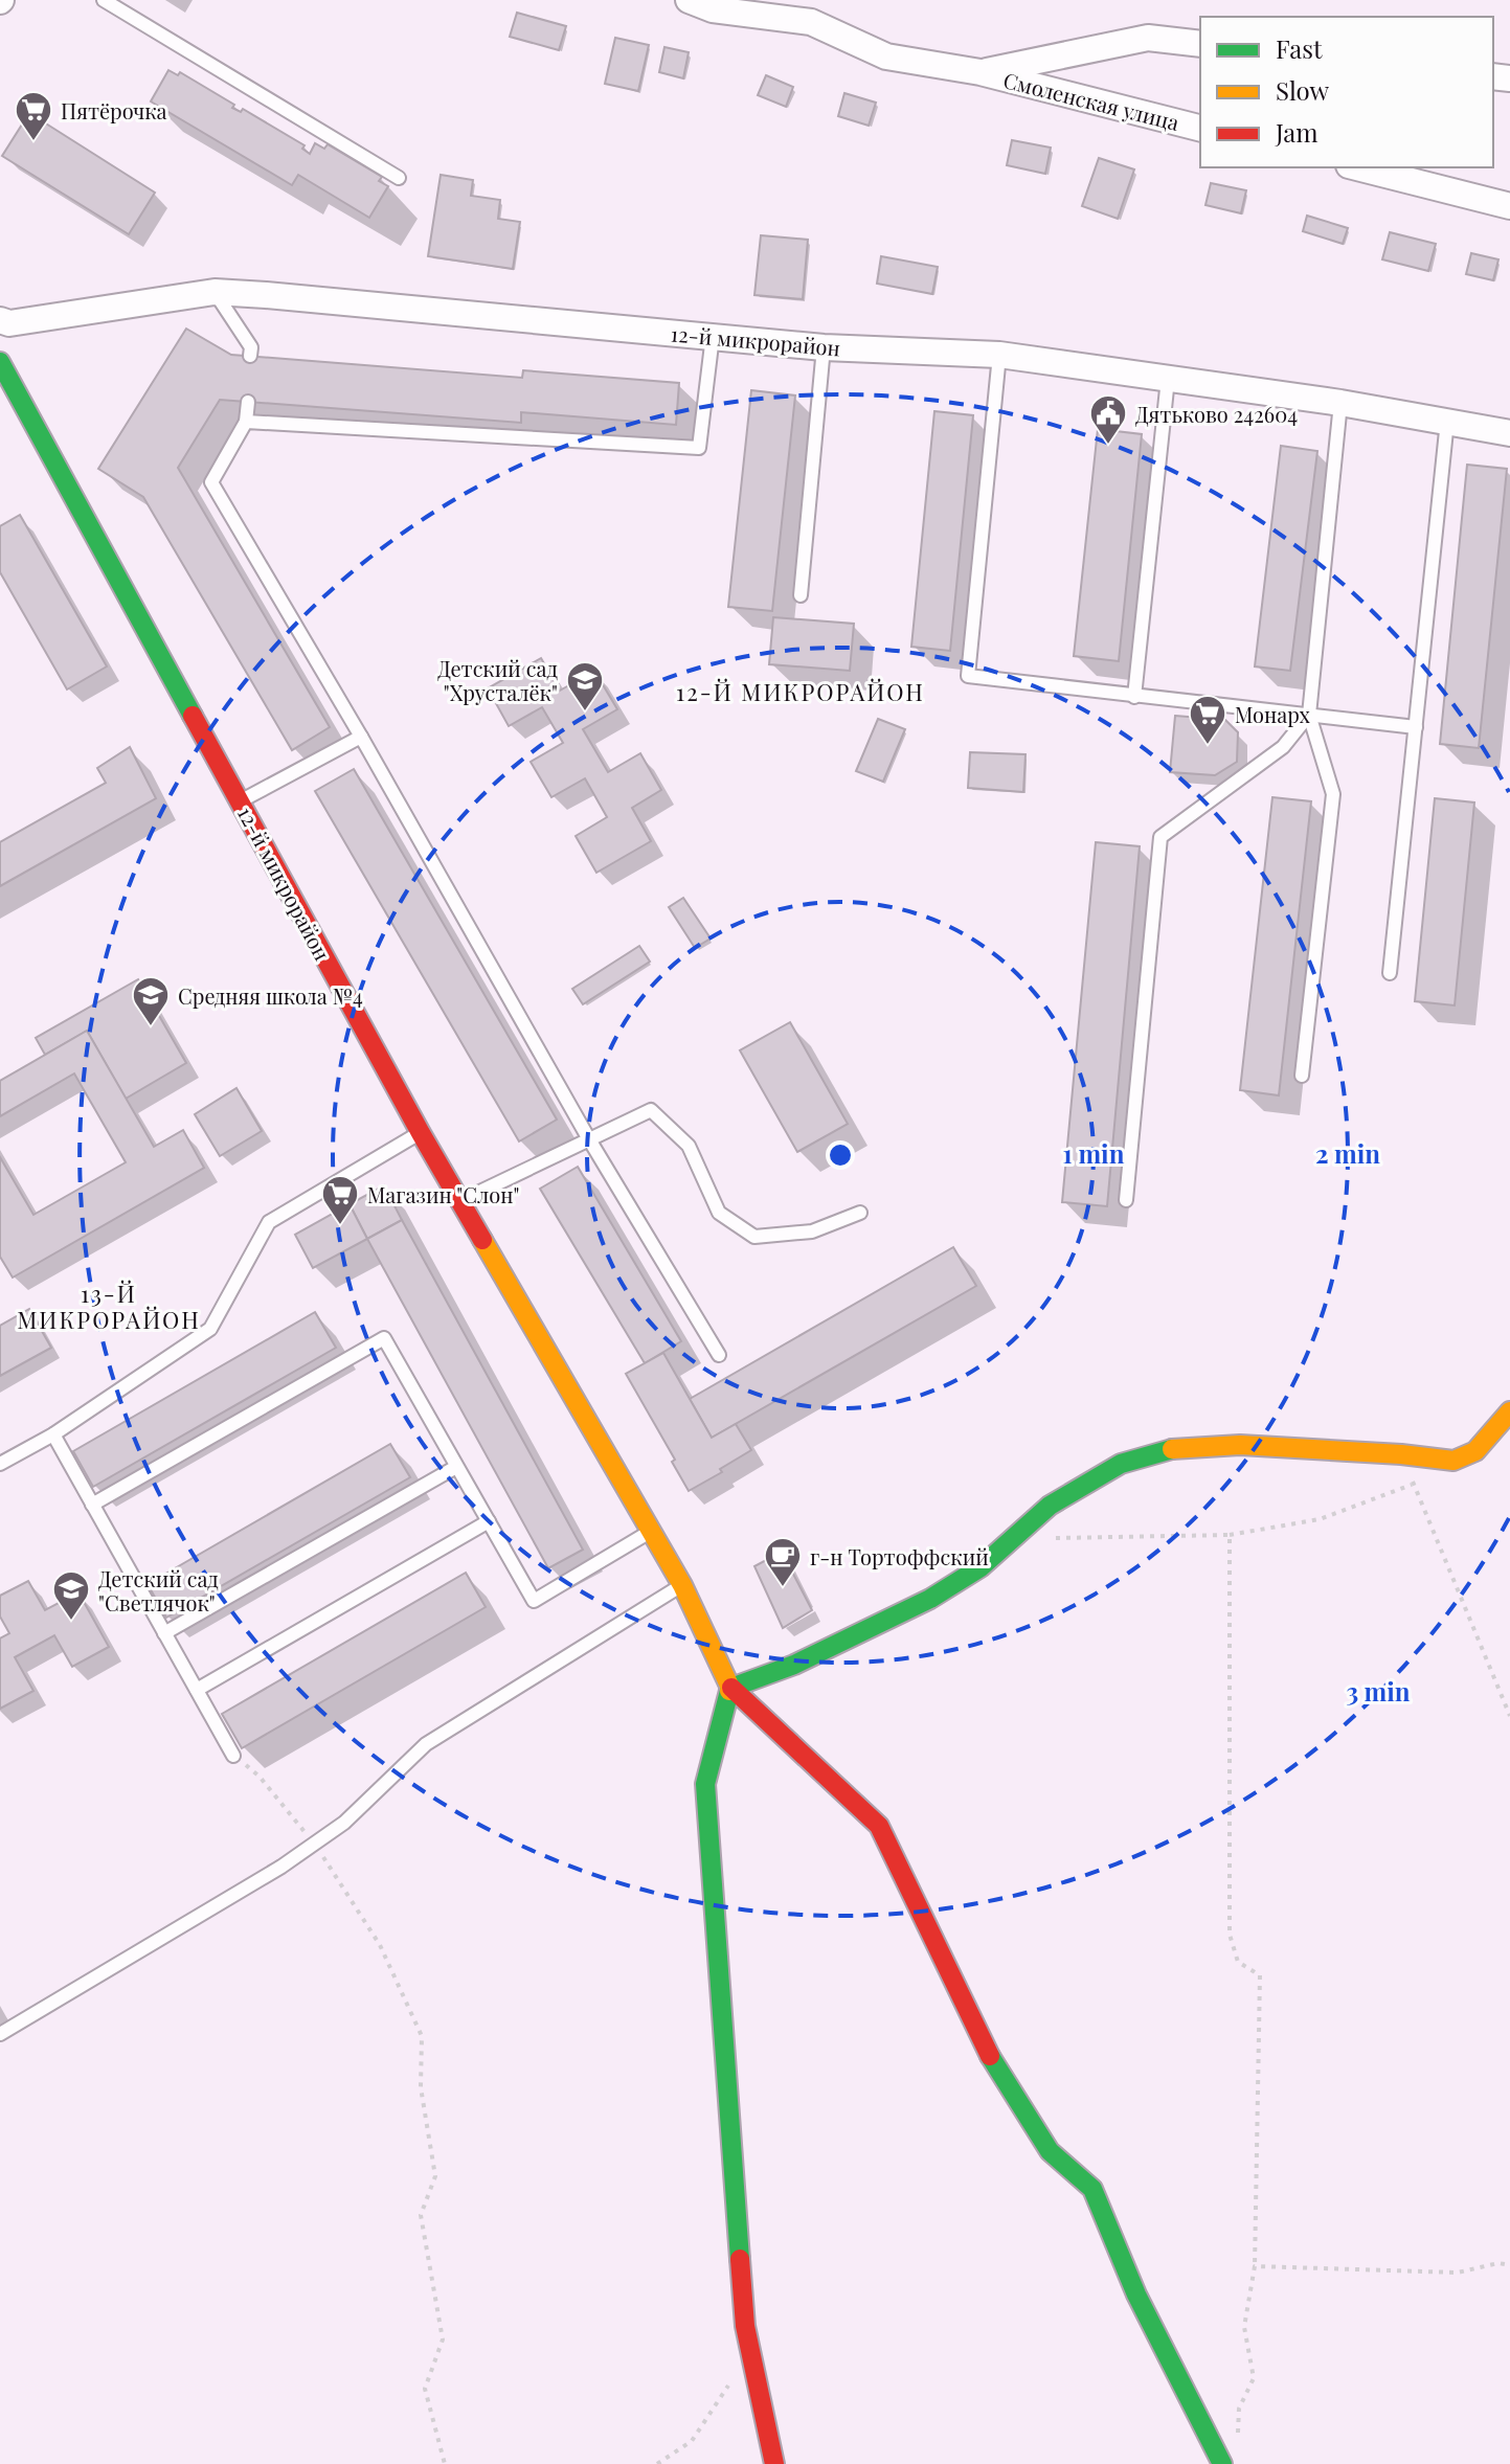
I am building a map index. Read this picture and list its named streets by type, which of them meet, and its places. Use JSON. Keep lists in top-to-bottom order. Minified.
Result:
{"streets":{"street":["Смоленская улица","12-й микрорайон"]},"districts":["12-Й МИКРОРАЙОН","13-Й МИКРОРАЙОН"],"places":{"supermarket":["Пятёрочка","Монарх","Магазин \"Слон\""],"public building":["Дятьково 242604"],"school or university":["Детский сад \"Хрусталёк\"","Средняя школа №4","Детский сад \"Светлячок\""],"cafe":["г-н Тортоффский"]},"legend":["Fast","Slow","Jam"],"rings":["1 min","2 min","3 min"]}
